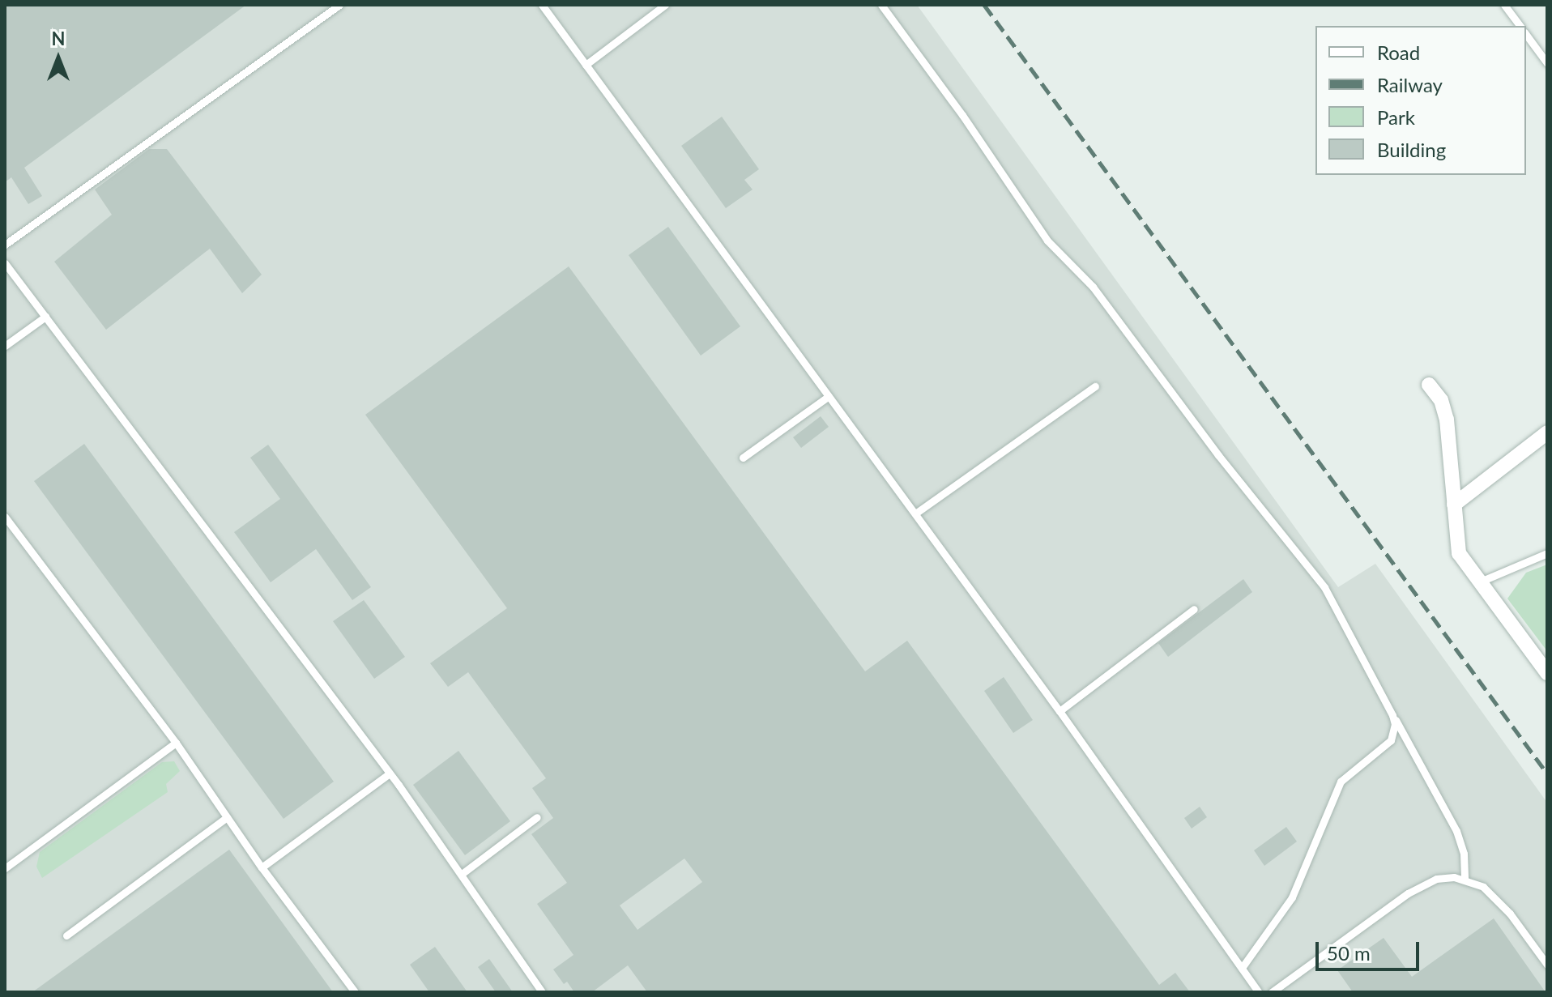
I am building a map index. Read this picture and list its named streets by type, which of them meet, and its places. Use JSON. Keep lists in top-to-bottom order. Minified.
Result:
{"legend":["Road","Railway","Park","Building"],"scale_bar":"50 m","north":"top"}
